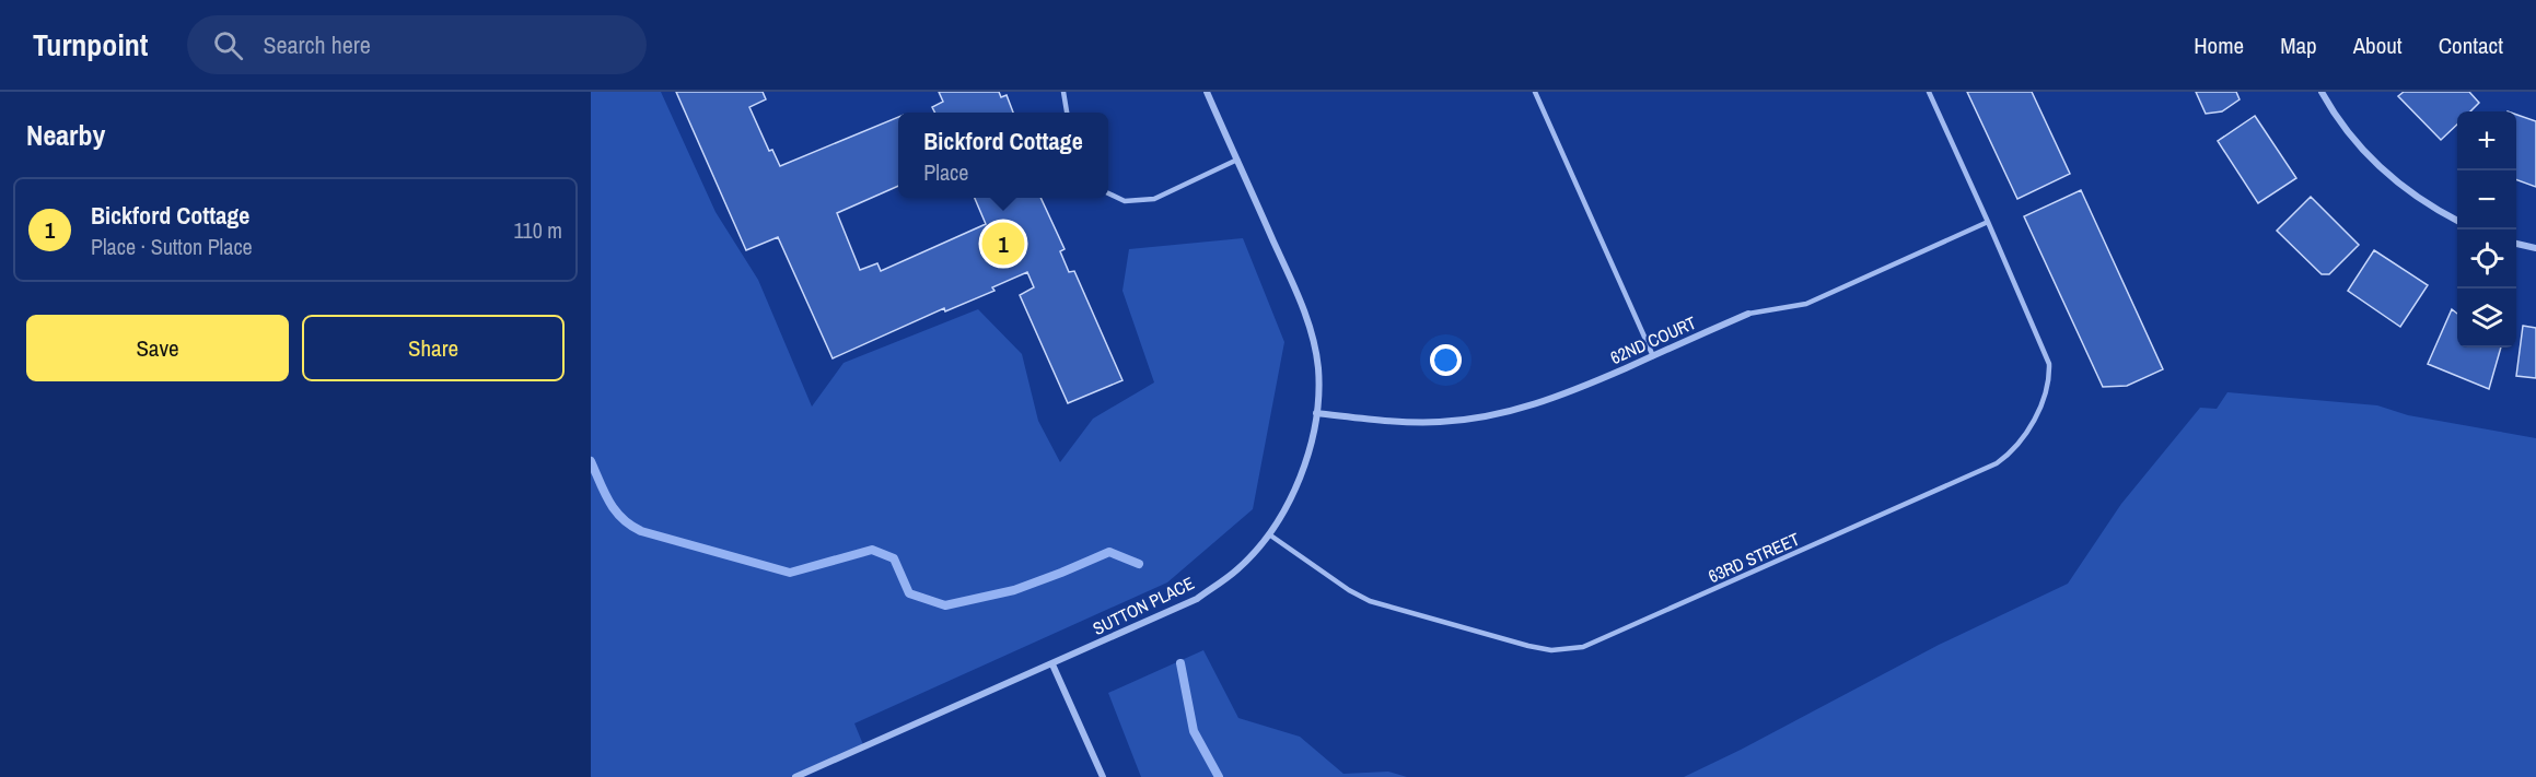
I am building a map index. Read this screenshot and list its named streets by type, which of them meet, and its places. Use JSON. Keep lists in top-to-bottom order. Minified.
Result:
{"streets":{"street":["62ND COURT","SUTTON PLACE"],"lane":["63RD STREET"]},"crossings":[["62ND COURT","63RD STREET"],["62ND COURT","SUTTON PLACE"],["63RD STREET","SUTTON PLACE"]],"page":{"header":"Turnpoint","search":"Search here","nav":["Home","Map","About","Contact"],"heading":"Nearby","map_buttons":["+","−"],"popup":["Bickford Cottage","Place"],"list":[{"mark":"1","name":"Bickford Cottage","note":"Place · Sutton Place","value":"110 m"}],"pins":"1","buttons":["Save","Share"]}}
